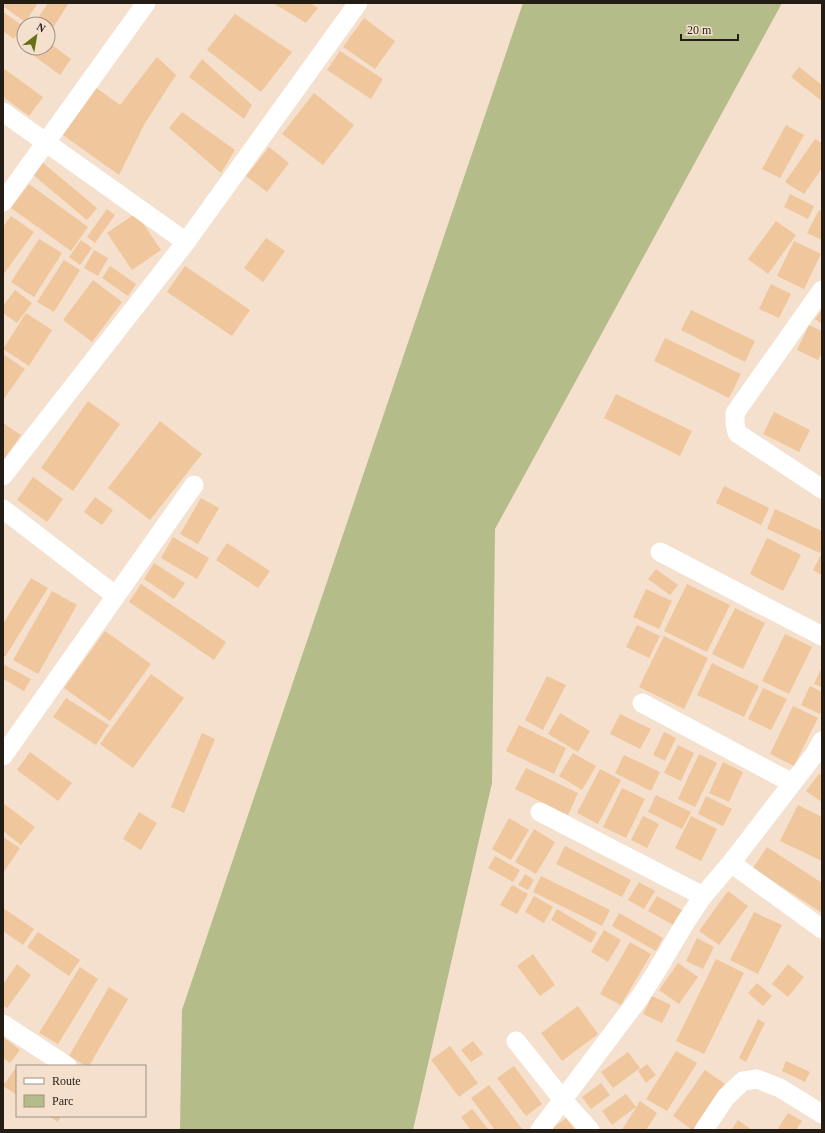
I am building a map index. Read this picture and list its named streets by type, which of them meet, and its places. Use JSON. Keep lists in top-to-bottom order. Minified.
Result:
{"legend":["Route","Parc"],"scale_bar":"20 m","north":"top right"}
